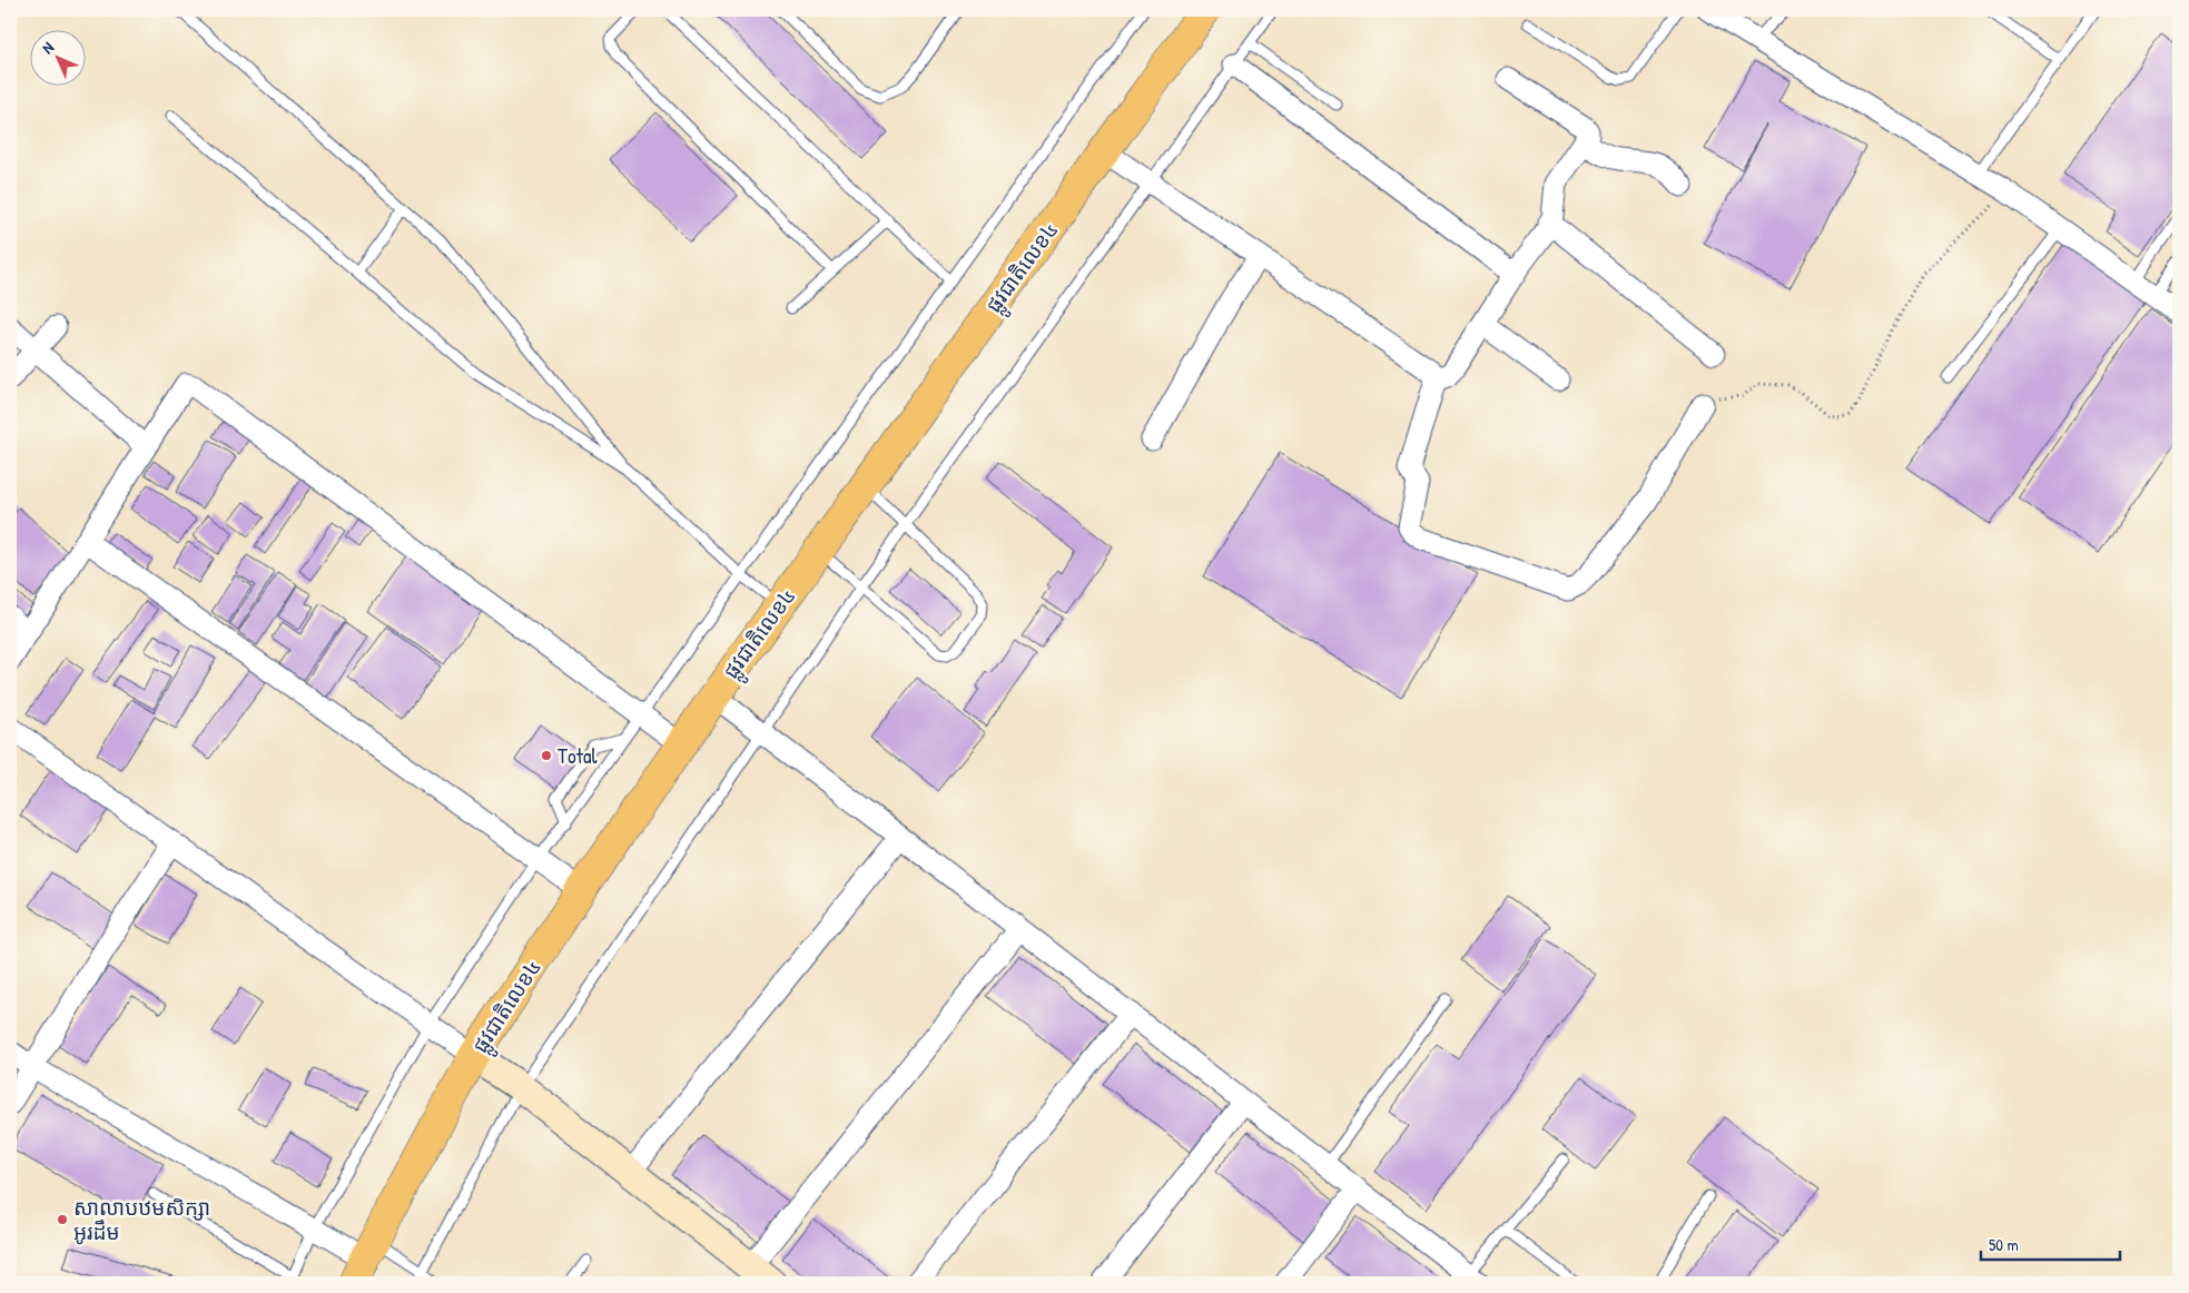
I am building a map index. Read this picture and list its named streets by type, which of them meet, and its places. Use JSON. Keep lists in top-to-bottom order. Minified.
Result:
{"streets":{"highway":["ផ្លូវជាតិលេខ៤"]},"places":["Total","សាលាបឋមសិក្សា អូរដឹម"],"scale_bar":"50 m","north":"top left"}
